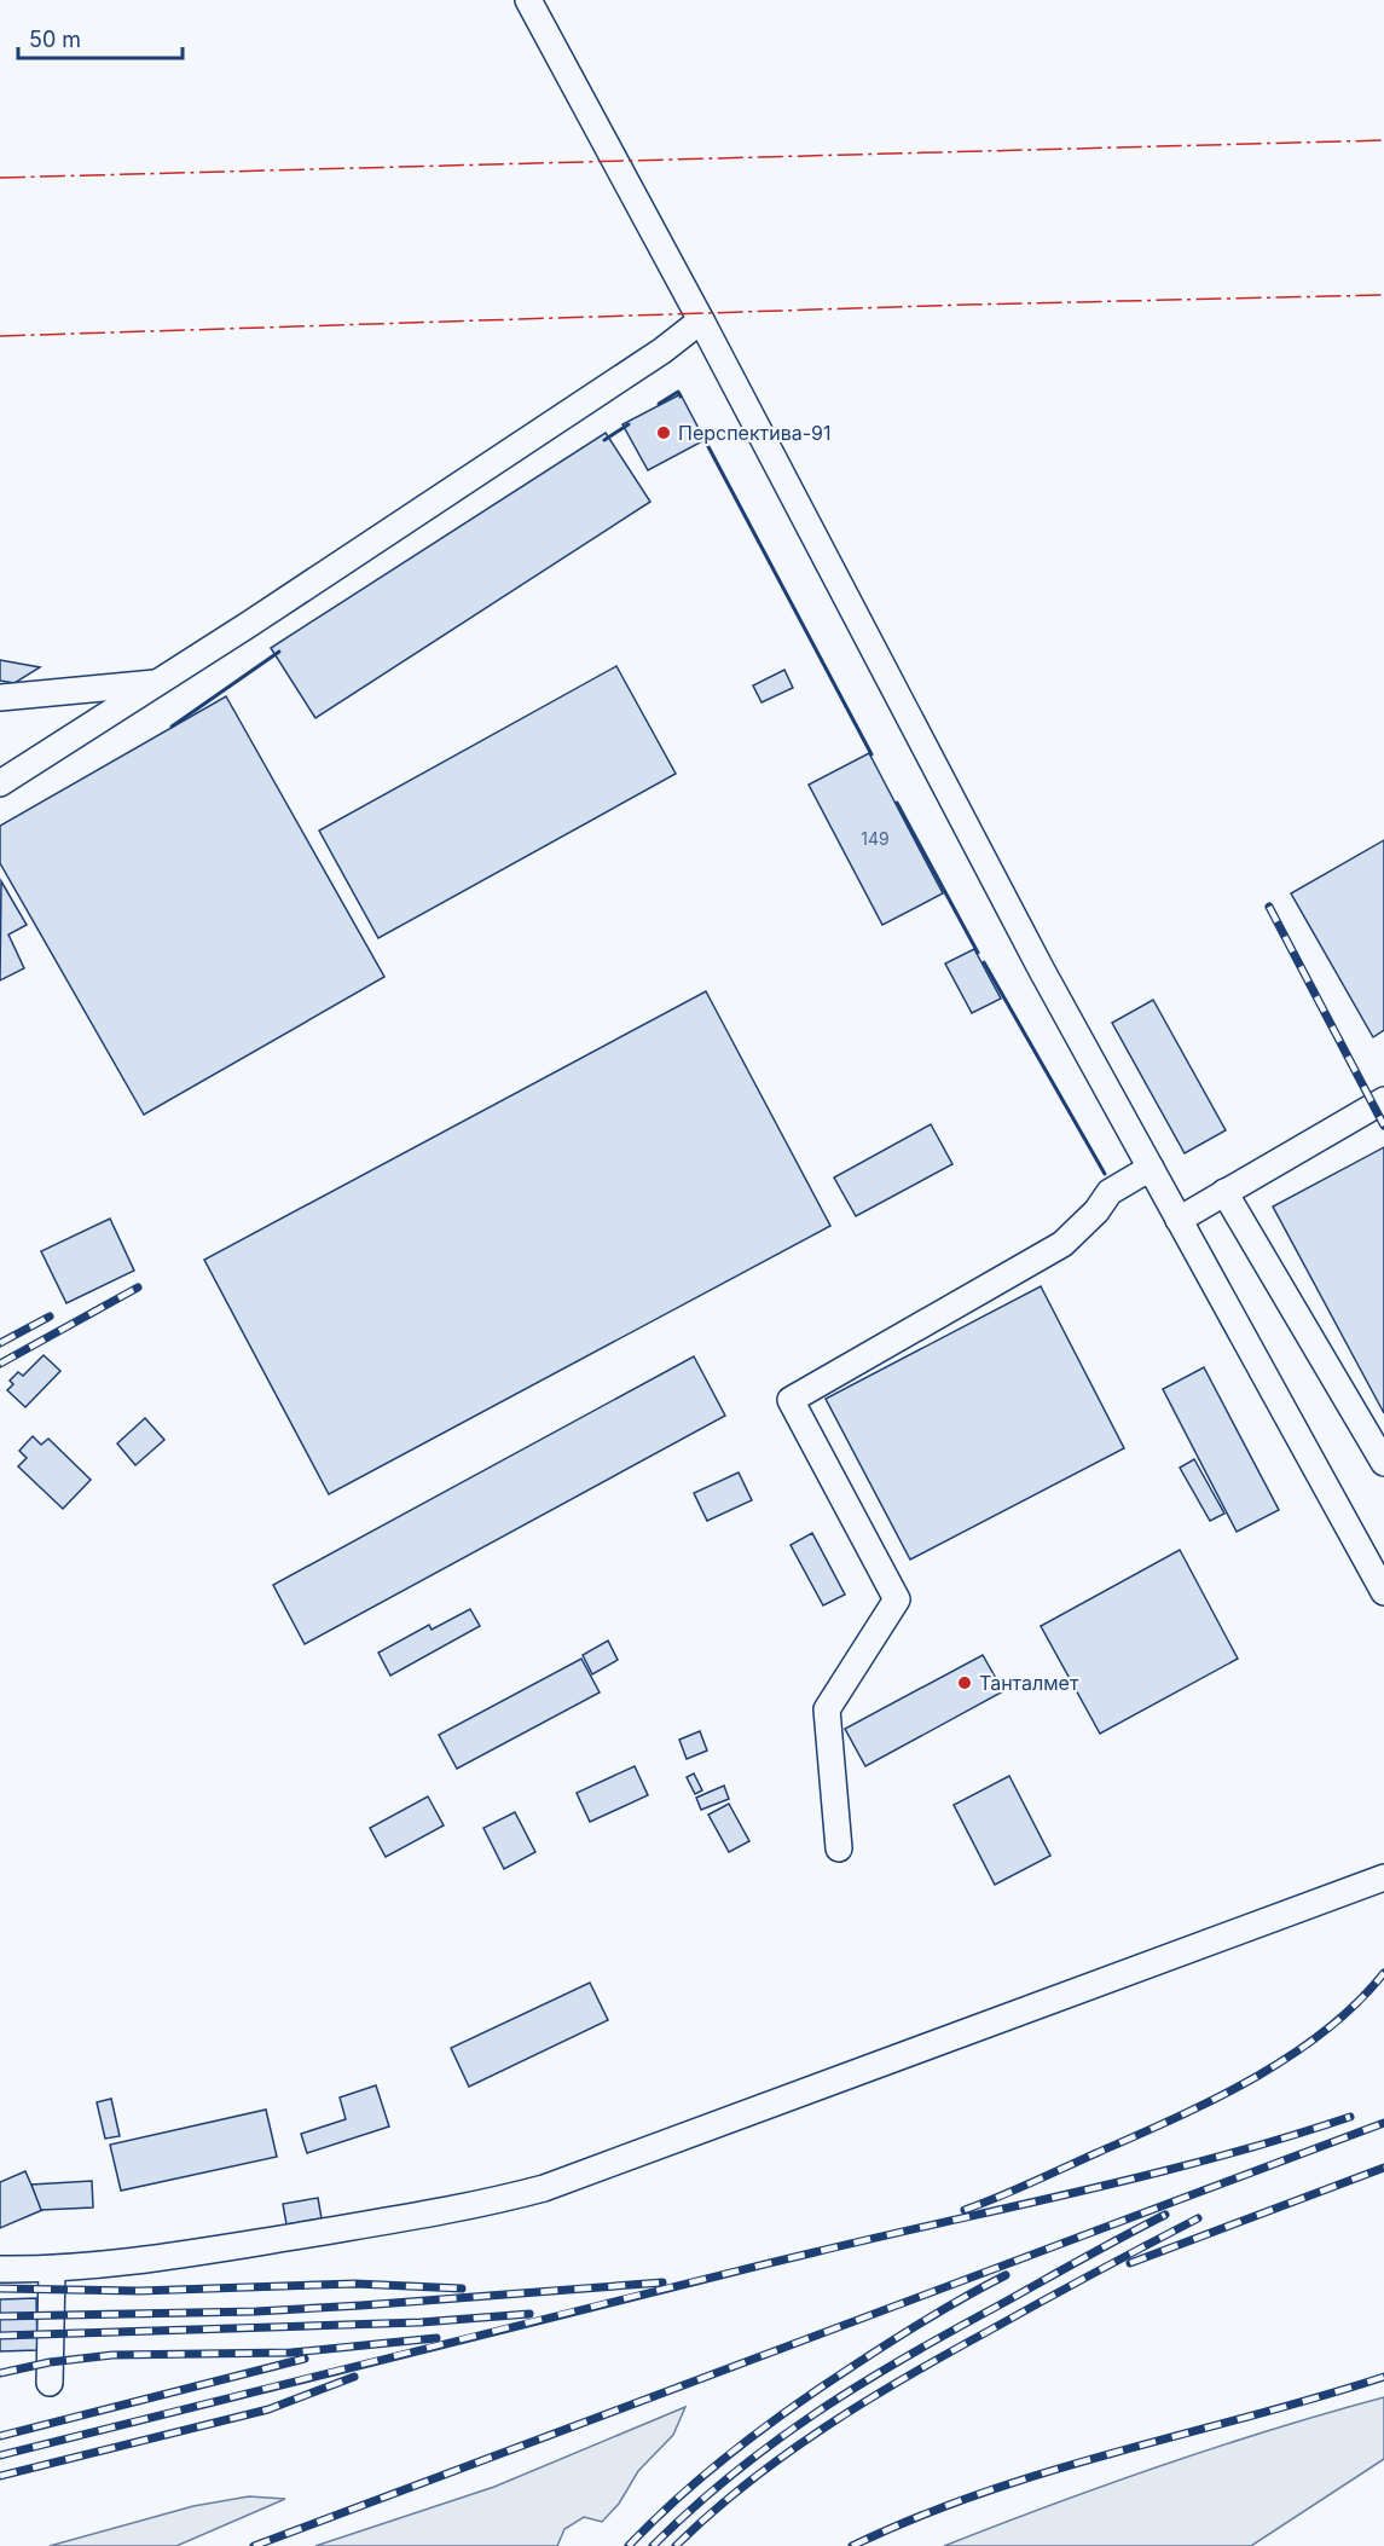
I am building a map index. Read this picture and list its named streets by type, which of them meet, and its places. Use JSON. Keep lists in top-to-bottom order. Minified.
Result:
{"places":["Перспектива-91","Танталмет"],"house_numbers":["149"],"scale_bar":"50 m"}
